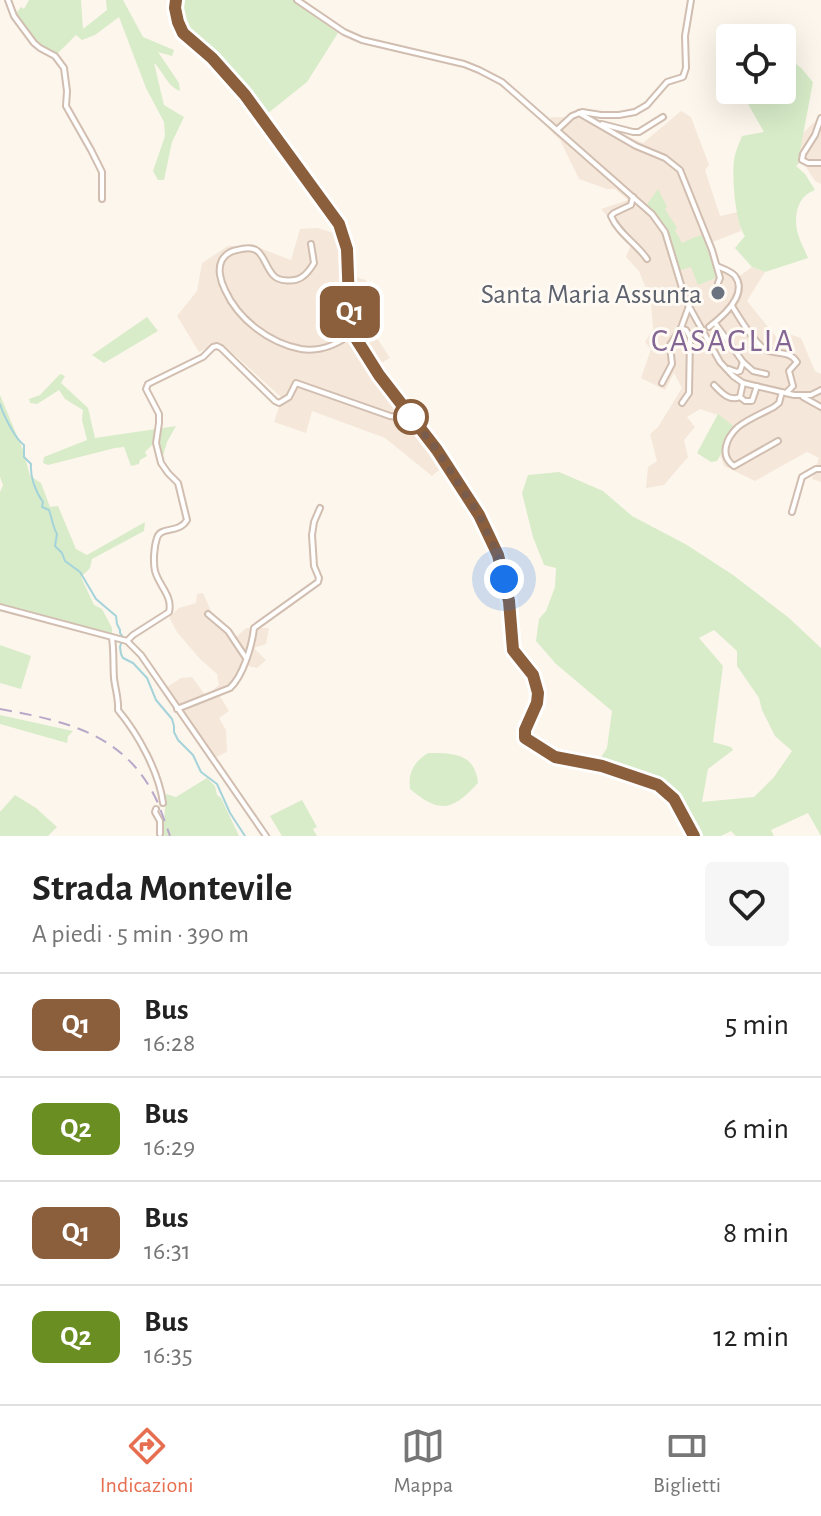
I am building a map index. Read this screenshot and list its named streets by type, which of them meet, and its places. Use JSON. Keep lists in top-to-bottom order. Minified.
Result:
{"districts":["CASAGLIA"],"places":["Santa Maria Assunta"],"lines":["bus line Q1"],"page":{"on_map":"Q1","heading":["Strada Montevile","A piedi · 5 min · 390 m"],"list":[{"mark":"Q1","name":"Bus","note":"16:28","value":"5 min"},{"mark":"Q2","name":"Bus","note":"16:29","value":"6 min"},{"mark":"Q1","name":"Bus","note":"16:31","value":"8 min"},{"mark":"Q2","name":"Bus","note":"16:35","value":"12 min"}],"tabs":["Indicazioni","Mappa","Biglietti"]}}
